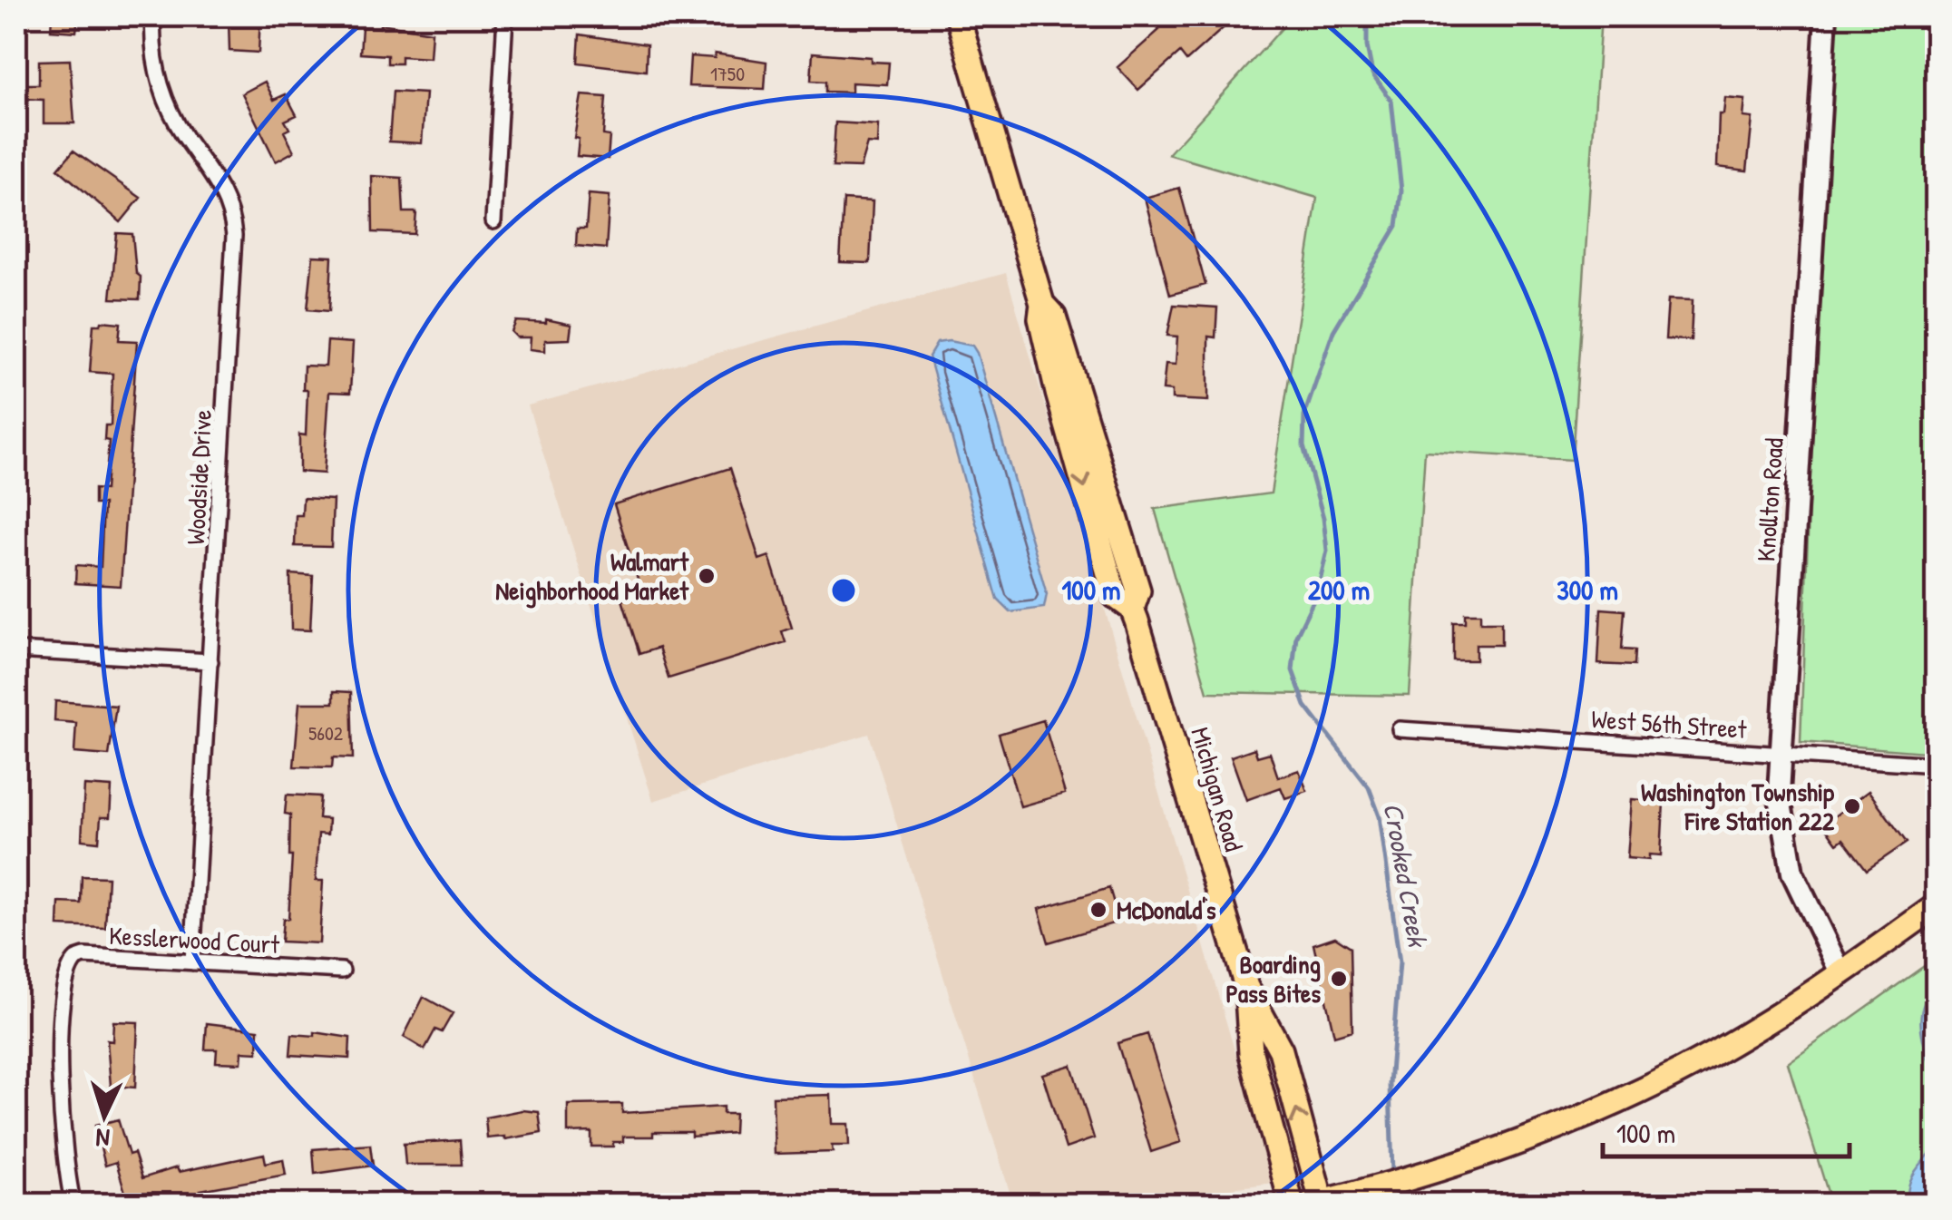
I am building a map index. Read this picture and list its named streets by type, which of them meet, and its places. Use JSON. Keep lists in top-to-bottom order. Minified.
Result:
{"streets":{"main road":["Michigan Road"],"street":["Woodside Drive","Knollton Road","West 56th Street","Kesslerwood Court"]},"crossings":[["Woodside Drive","Kesslerwood Court"],["Knollton Road","West 56th Street"]],"water":["Crooked Creek"],"places":["Walmart Neighborhood Market","Washington Township Fire Station 222","McDonald's","Boarding Pass Bites"],"house_numbers":["1750","5602"],"scale_bar":"100 m","north":"bottom","rings":["100 m","200 m","300 m"]}
